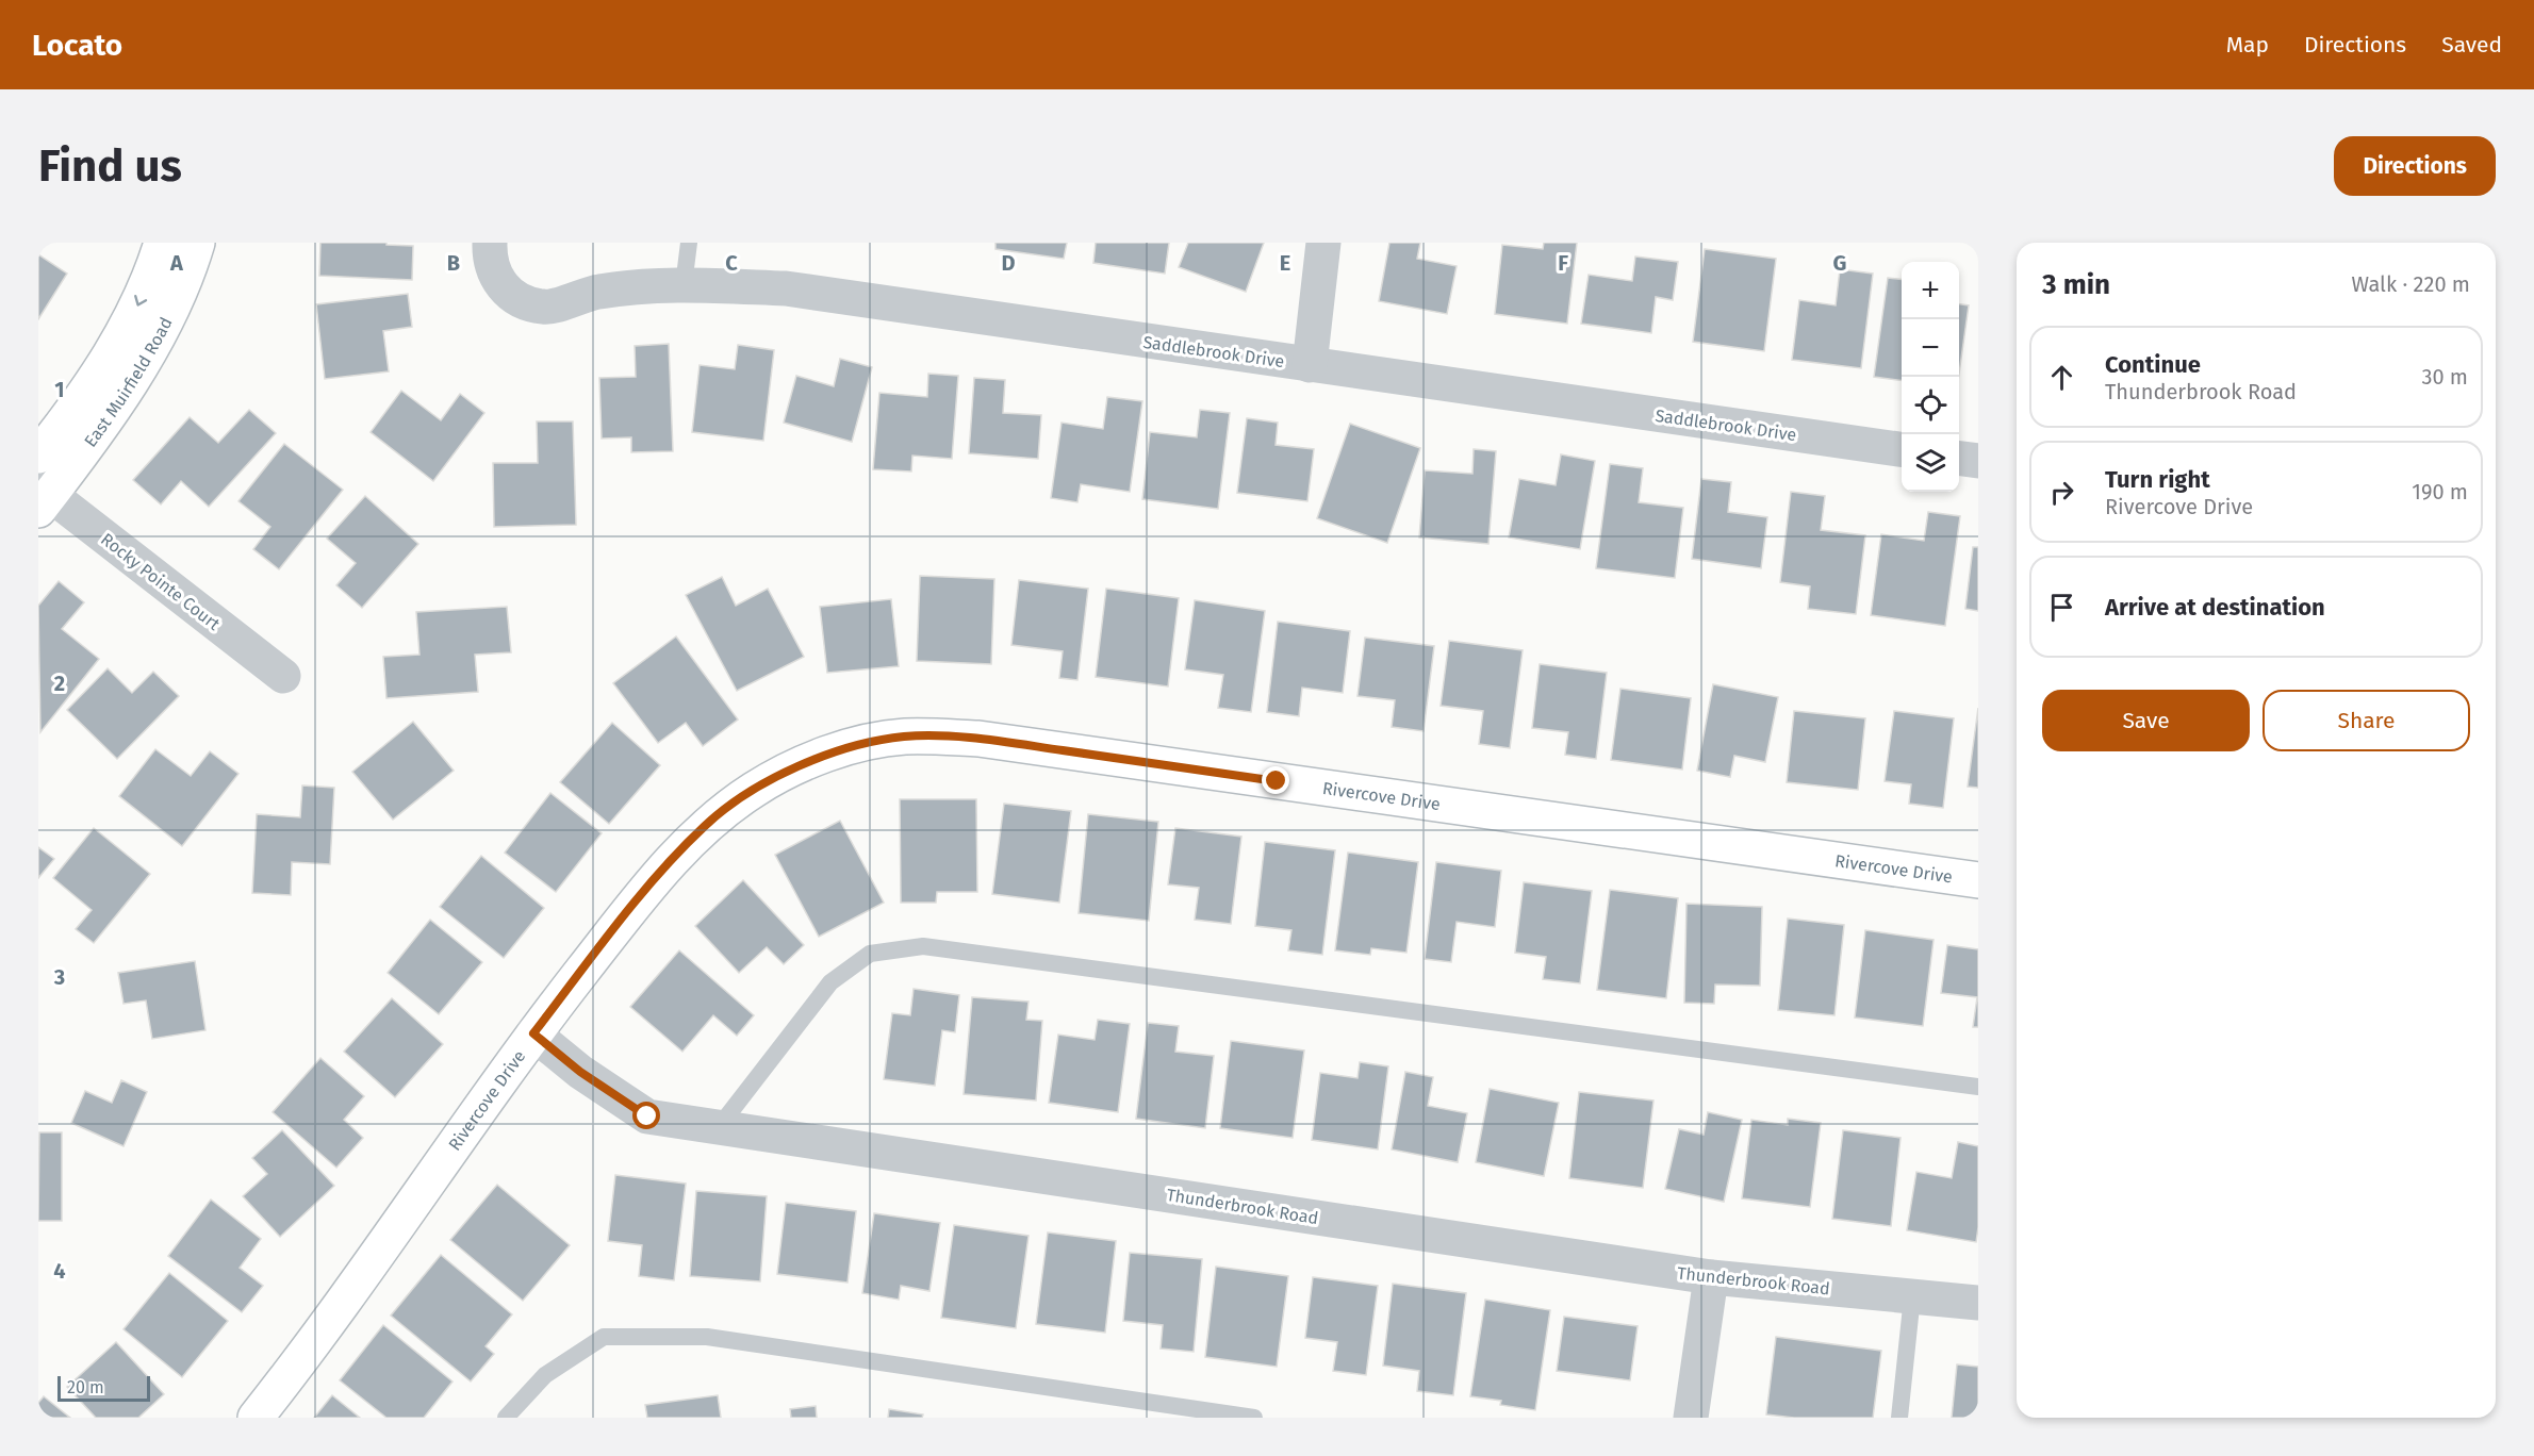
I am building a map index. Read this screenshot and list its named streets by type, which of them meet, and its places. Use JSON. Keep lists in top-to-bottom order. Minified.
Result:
{"streets":{"street":["Saddlebrook Drive","East Muirfield Road","Rocky Pointe Court","Rivercove Drive","Thunderbrook Road"]},"crossings":[["East Muirfield Road","Rocky Pointe Court"],["Rivercove Drive","Thunderbrook Road"]],"scale_bar":"20 m","page":{"header":"Locato","nav":["Map","Directions","Saved"],"buttons":["Directions",["Save","Share"]],"title":"Find us","heading":["3 min","Walk · 220 m"],"map_buttons":["+","−"],"list":[["Continue","Thunderbrook Road","30 m"],["Turn right","Rivercove Drive","190 m"],"Arrive at destination"],"scale":"20 m"},"grid":{"columns":["A","B","C","D","E","F","G"],"rows":["1","2","3","4"]}}
